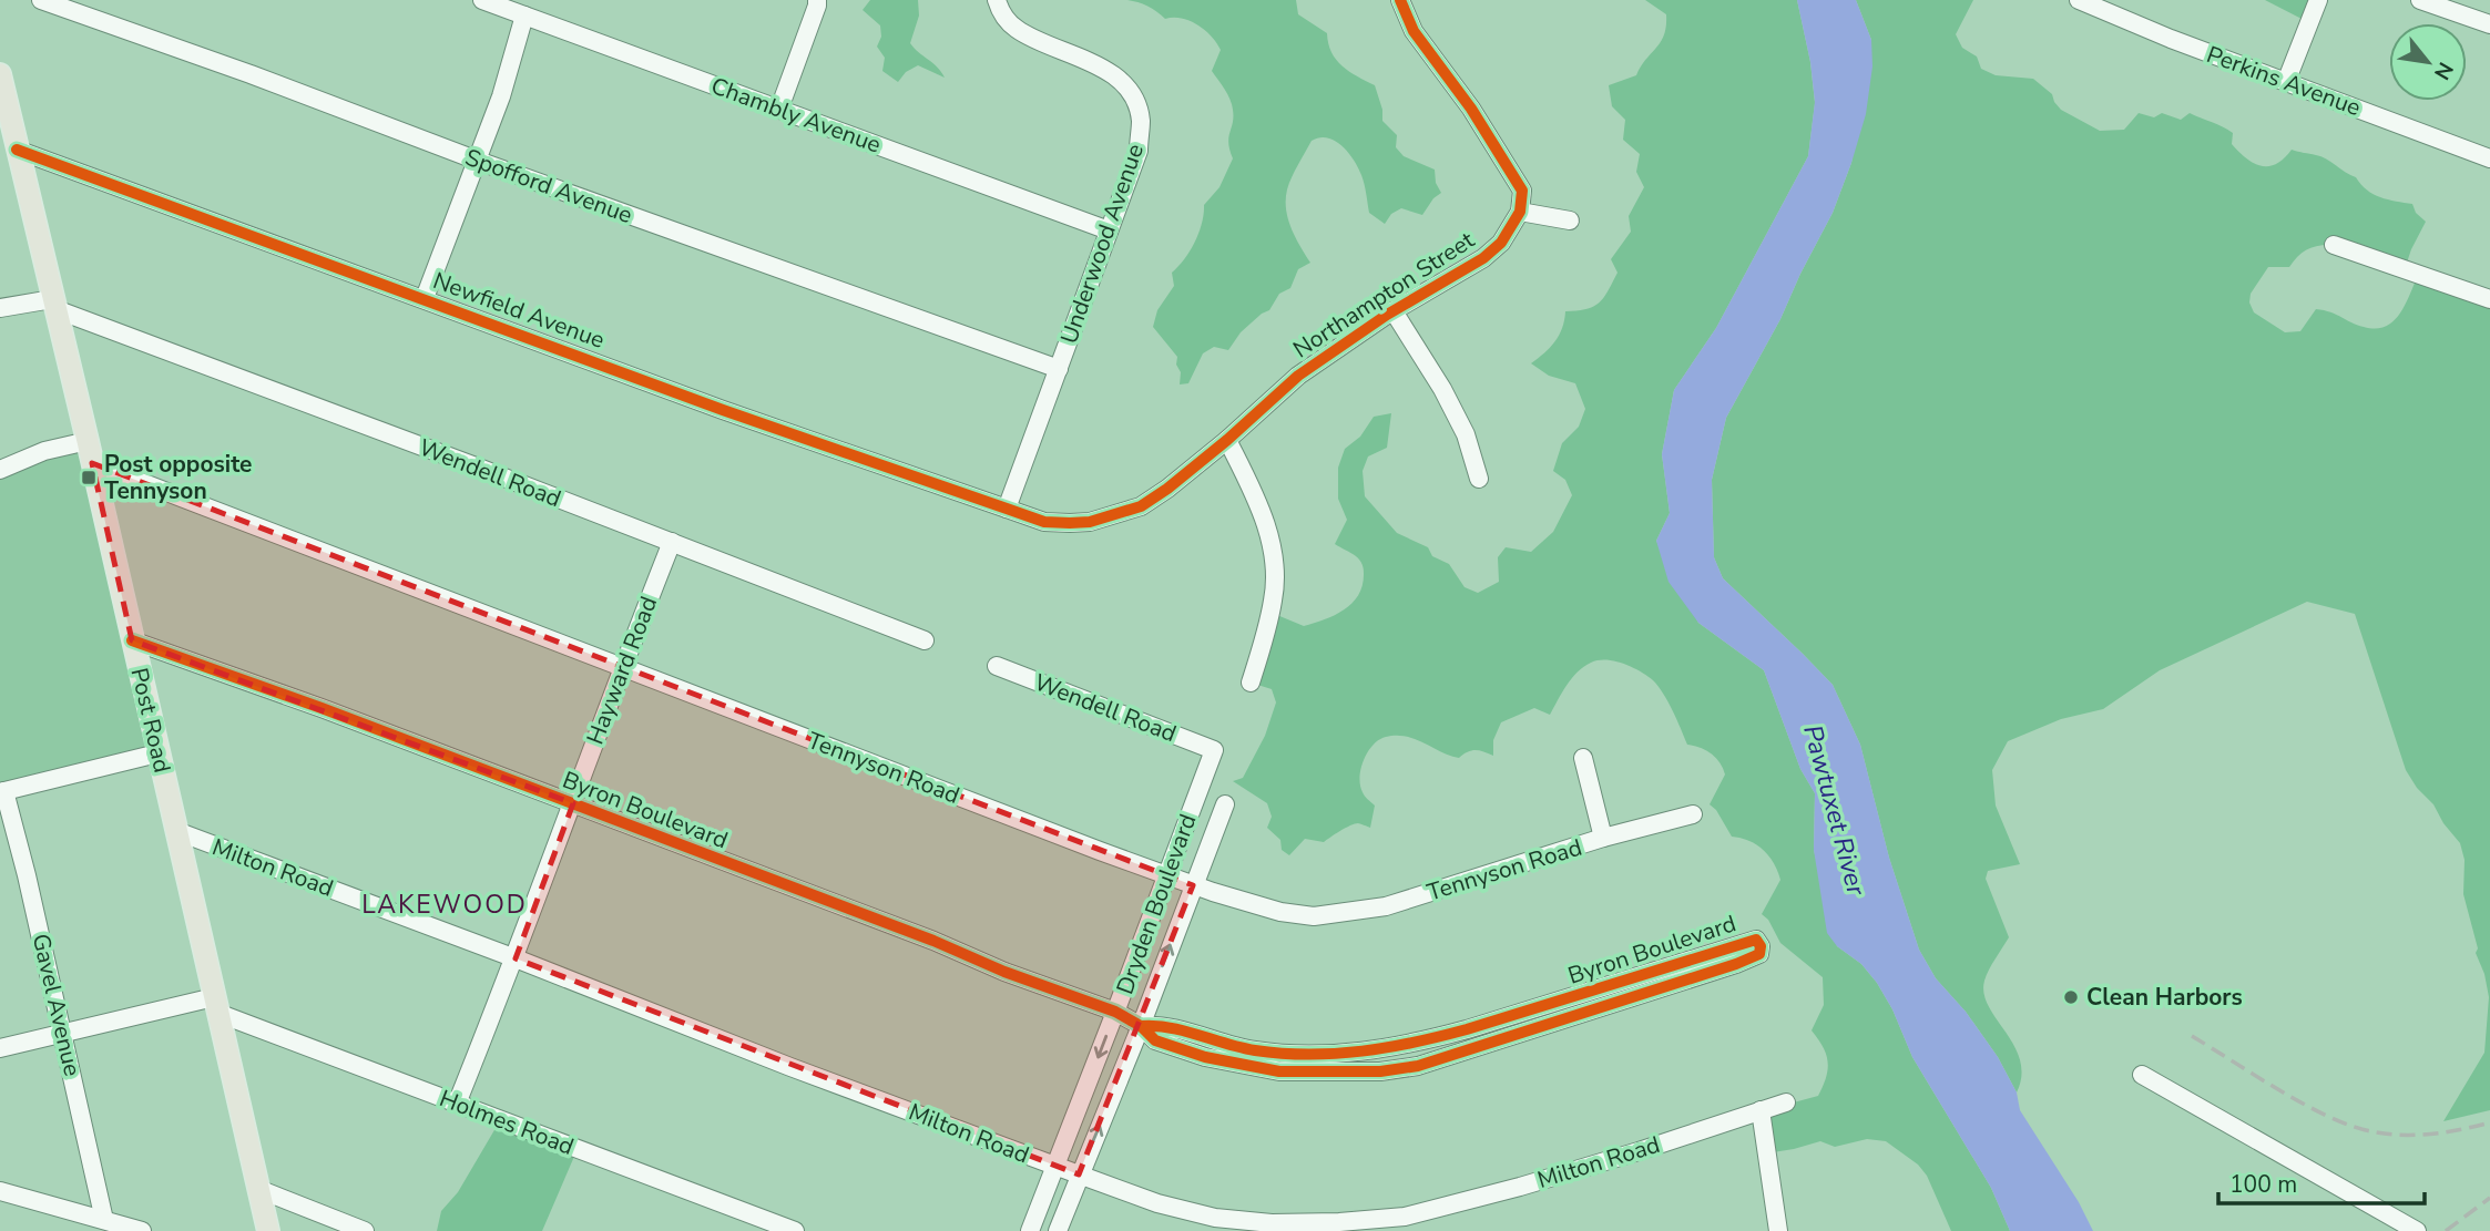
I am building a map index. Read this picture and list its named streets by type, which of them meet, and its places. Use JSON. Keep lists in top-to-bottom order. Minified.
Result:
{"streets":{"main road":["Post Road"],"street":["Perkins Avenue","Chambly Avenue","Spofford Avenue","Underwood Avenue","Northampton Street","Newfield Avenue","Wendell Road","Hayward Road","Tennyson Road","Byron Boulevard","Milton Road","Dryden Boulevard","Gavel Avenue","Holmes Road"]},"crossings":[["Chambly Avenue","Underwood Avenue"],["Spofford Avenue","Underwood Avenue"],["Underwood Avenue","Northampton Street"],["Underwood Avenue","Newfield Avenue"],["Northampton Street","Newfield Avenue"],["Newfield Avenue","Post Road"],["Wendell Road","Hayward Road"],["Wendell Road","Post Road"],["Wendell Road","Dryden Boulevard"],["Hayward Road","Tennyson Road"],["Hayward Road","Byron Boulevard"],["Hayward Road","Milton Road"],["Hayward Road","Holmes Road"],["Post Road","Tennyson Road"],["Post Road","Byron Boulevard"],["Post Road","Milton Road"],["Post Road","Holmes Road"],["Tennyson Road","Dryden Boulevard"],["Byron Boulevard","Dryden Boulevard"],["Milton Road","Dryden Boulevard"]],"districts":["LAKEWOOD"],"water":["Pawtuxet River"],"places":{"transit":["Post opposite Tennyson"],"other":["Clean Harbors"]},"scale_bar":"100 m","north":"bottom right"}
